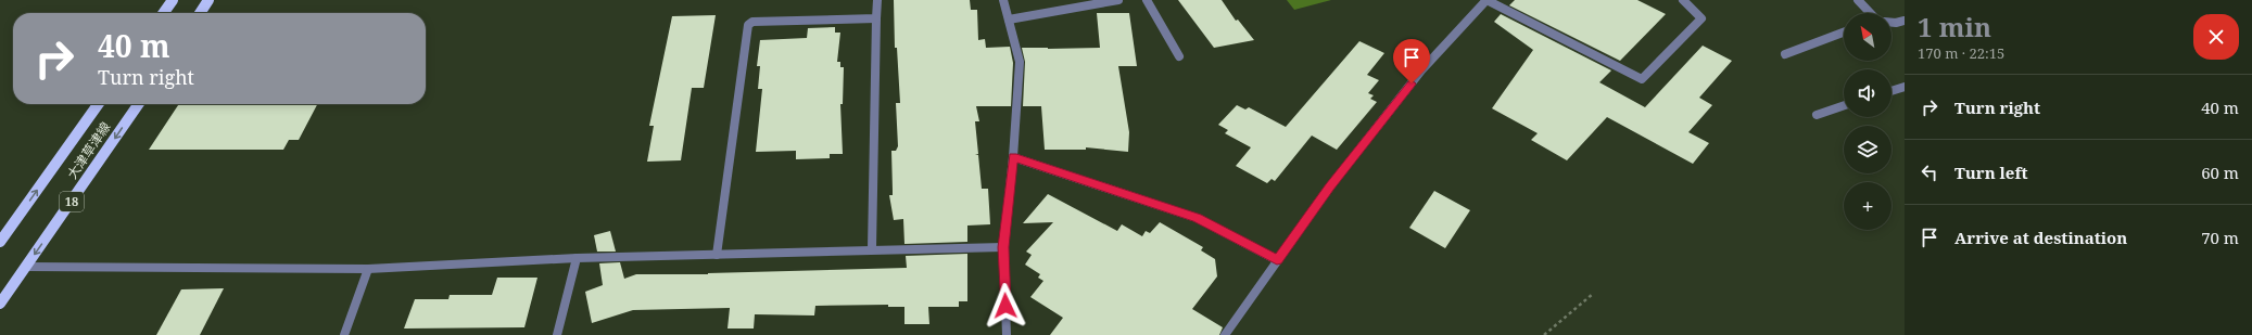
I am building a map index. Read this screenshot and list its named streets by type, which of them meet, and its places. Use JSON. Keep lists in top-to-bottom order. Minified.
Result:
{"streets":{"main road":["大津草津線","18"]},"north":"top left","page":{"heading":["1 min","170 m · 22:15"],"map_buttons":"+","turn":["40 m","Turn right"],"list":[{"name":"Turn right","value":"40 m"},{"name":"Turn left","value":"60 m"},{"name":"Arrive at destination","value":"70 m"}]}}
